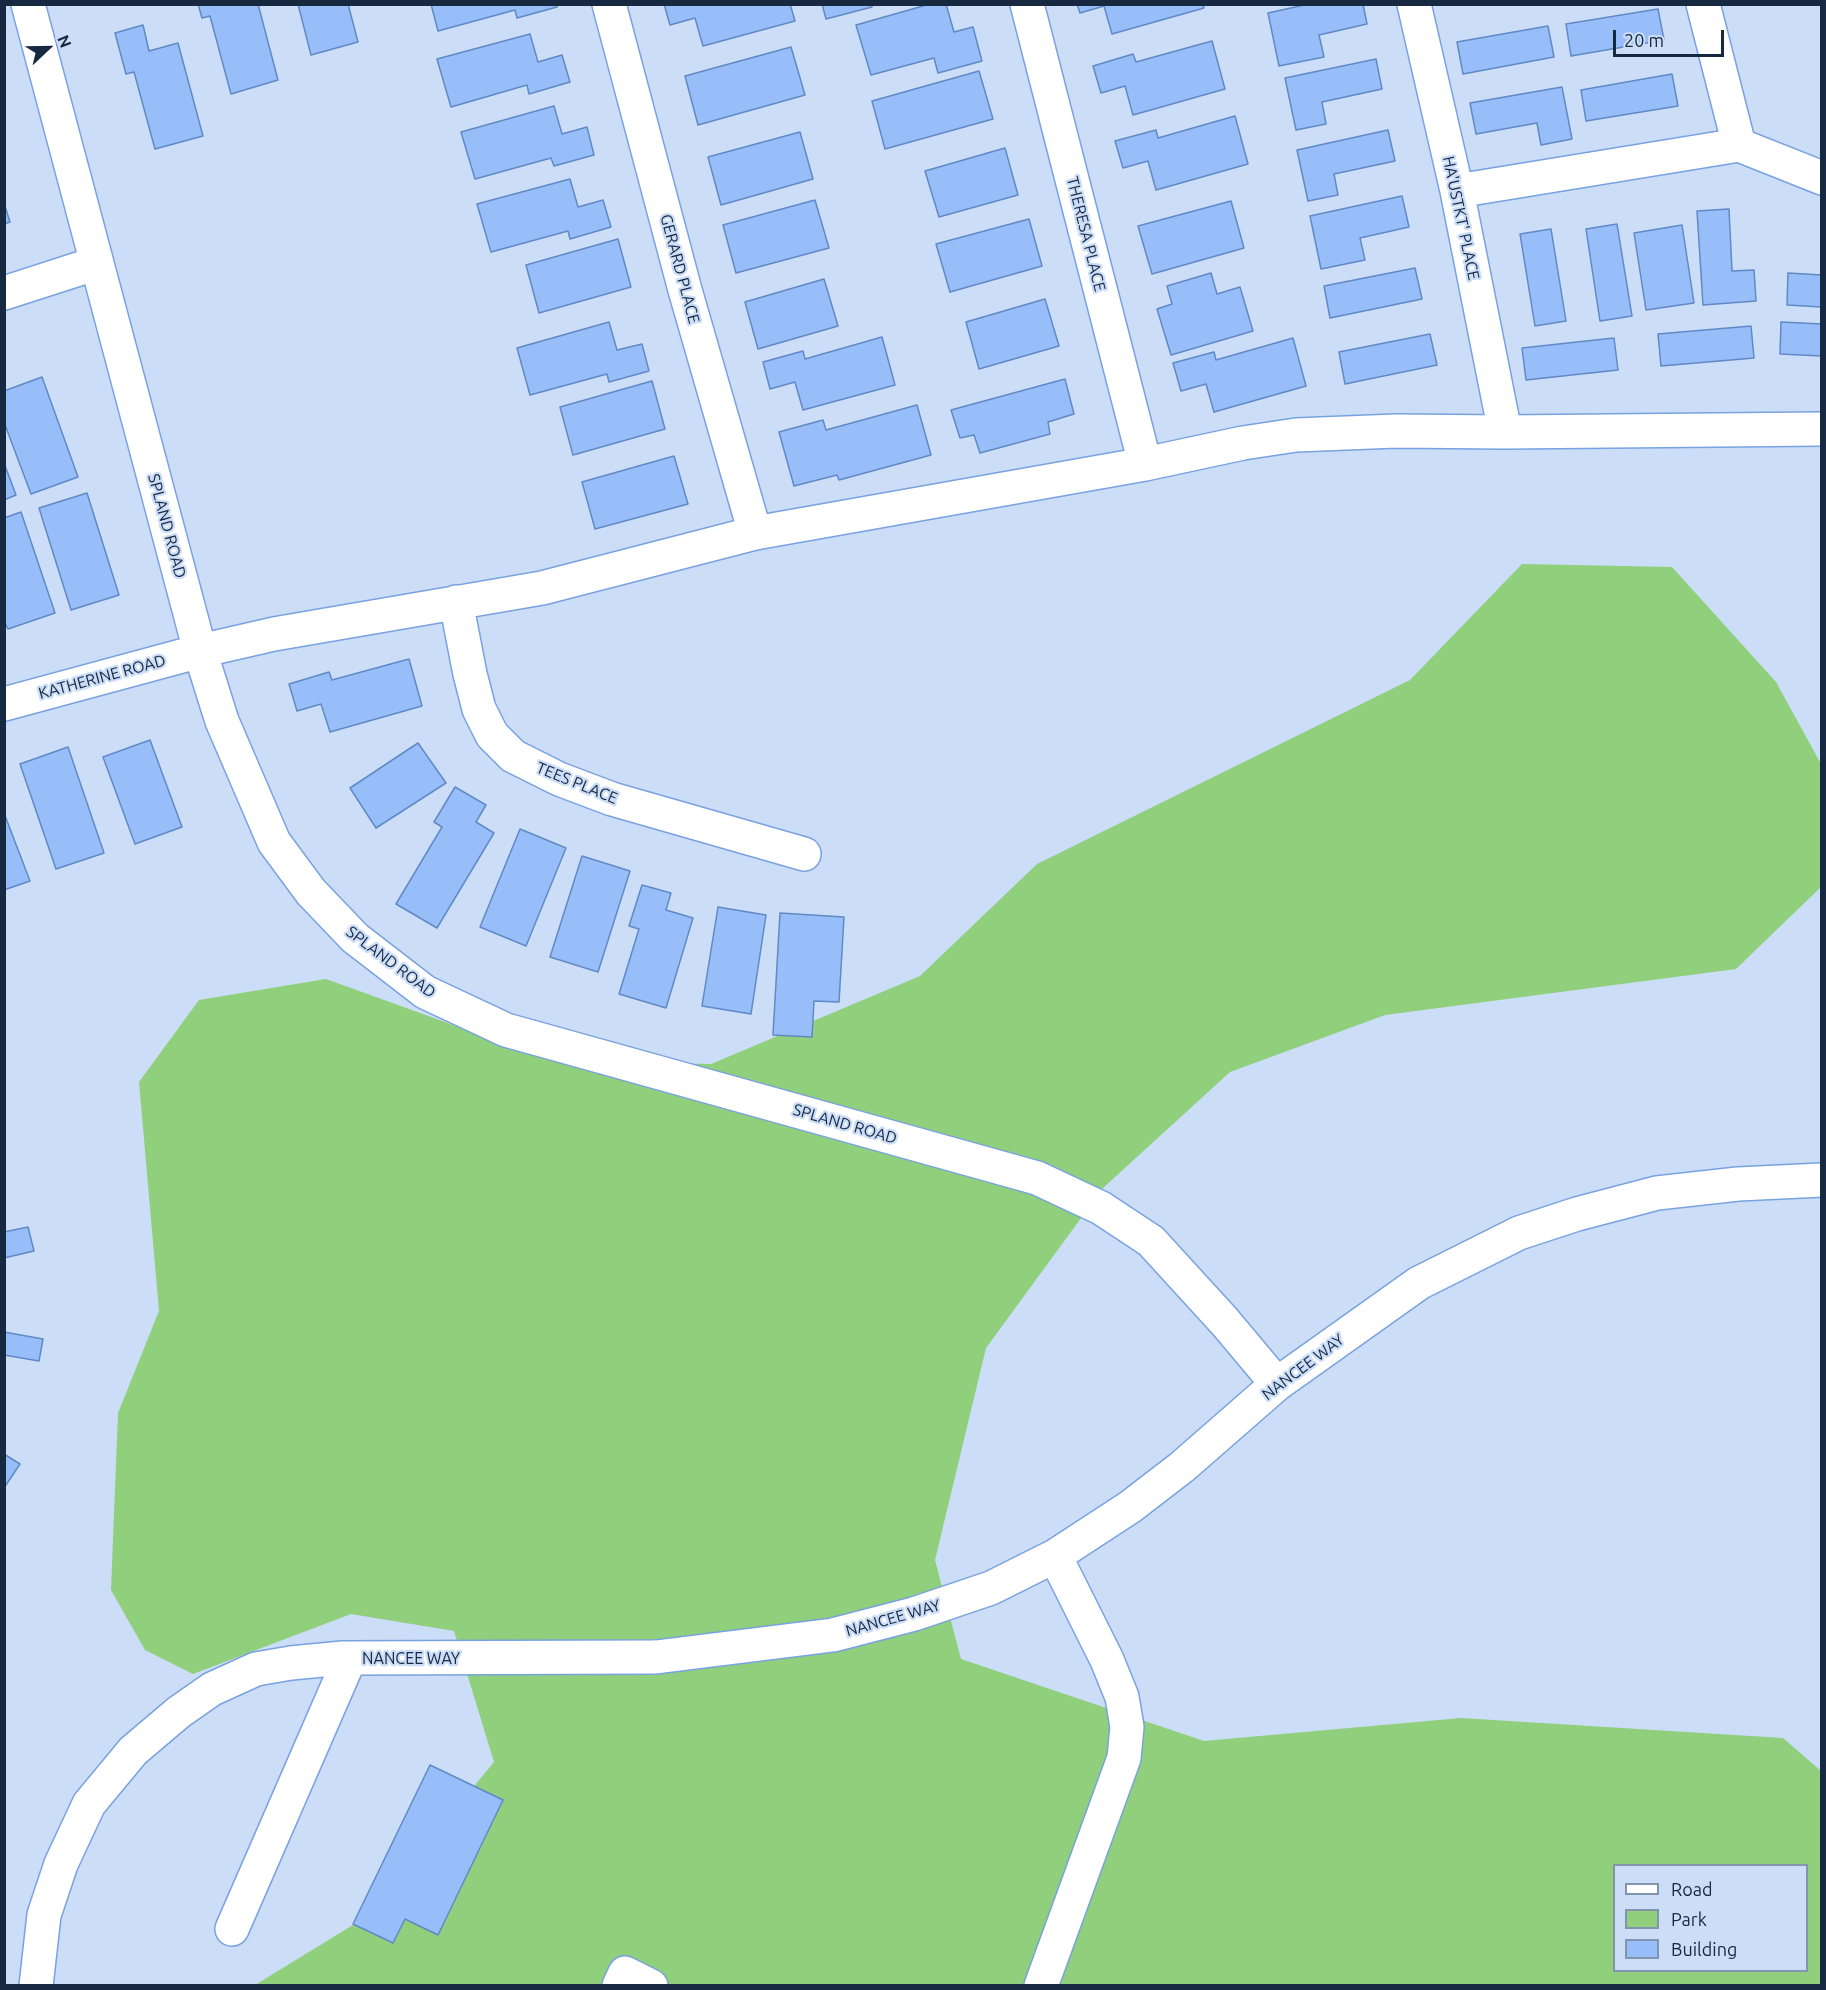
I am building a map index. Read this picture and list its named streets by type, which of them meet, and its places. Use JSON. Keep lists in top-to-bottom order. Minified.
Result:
{"streets":{"street":["HA'USTKT' PLACE","THERESA PLACE","GERARD PLACE","SPLAND ROAD","KATHERINE ROAD","TEES PLACE","NANCEE WAY"]},"crossings":[["HA'USTKT' PLACE","KATHERINE ROAD"],["THERESA PLACE","KATHERINE ROAD"],["GERARD PLACE","KATHERINE ROAD"],["SPLAND ROAD","KATHERINE ROAD"],["SPLAND ROAD","NANCEE WAY"],["KATHERINE ROAD","TEES PLACE"]],"legend":["Road","Park","Building"],"scale_bar":"20 m","north":"right"}
